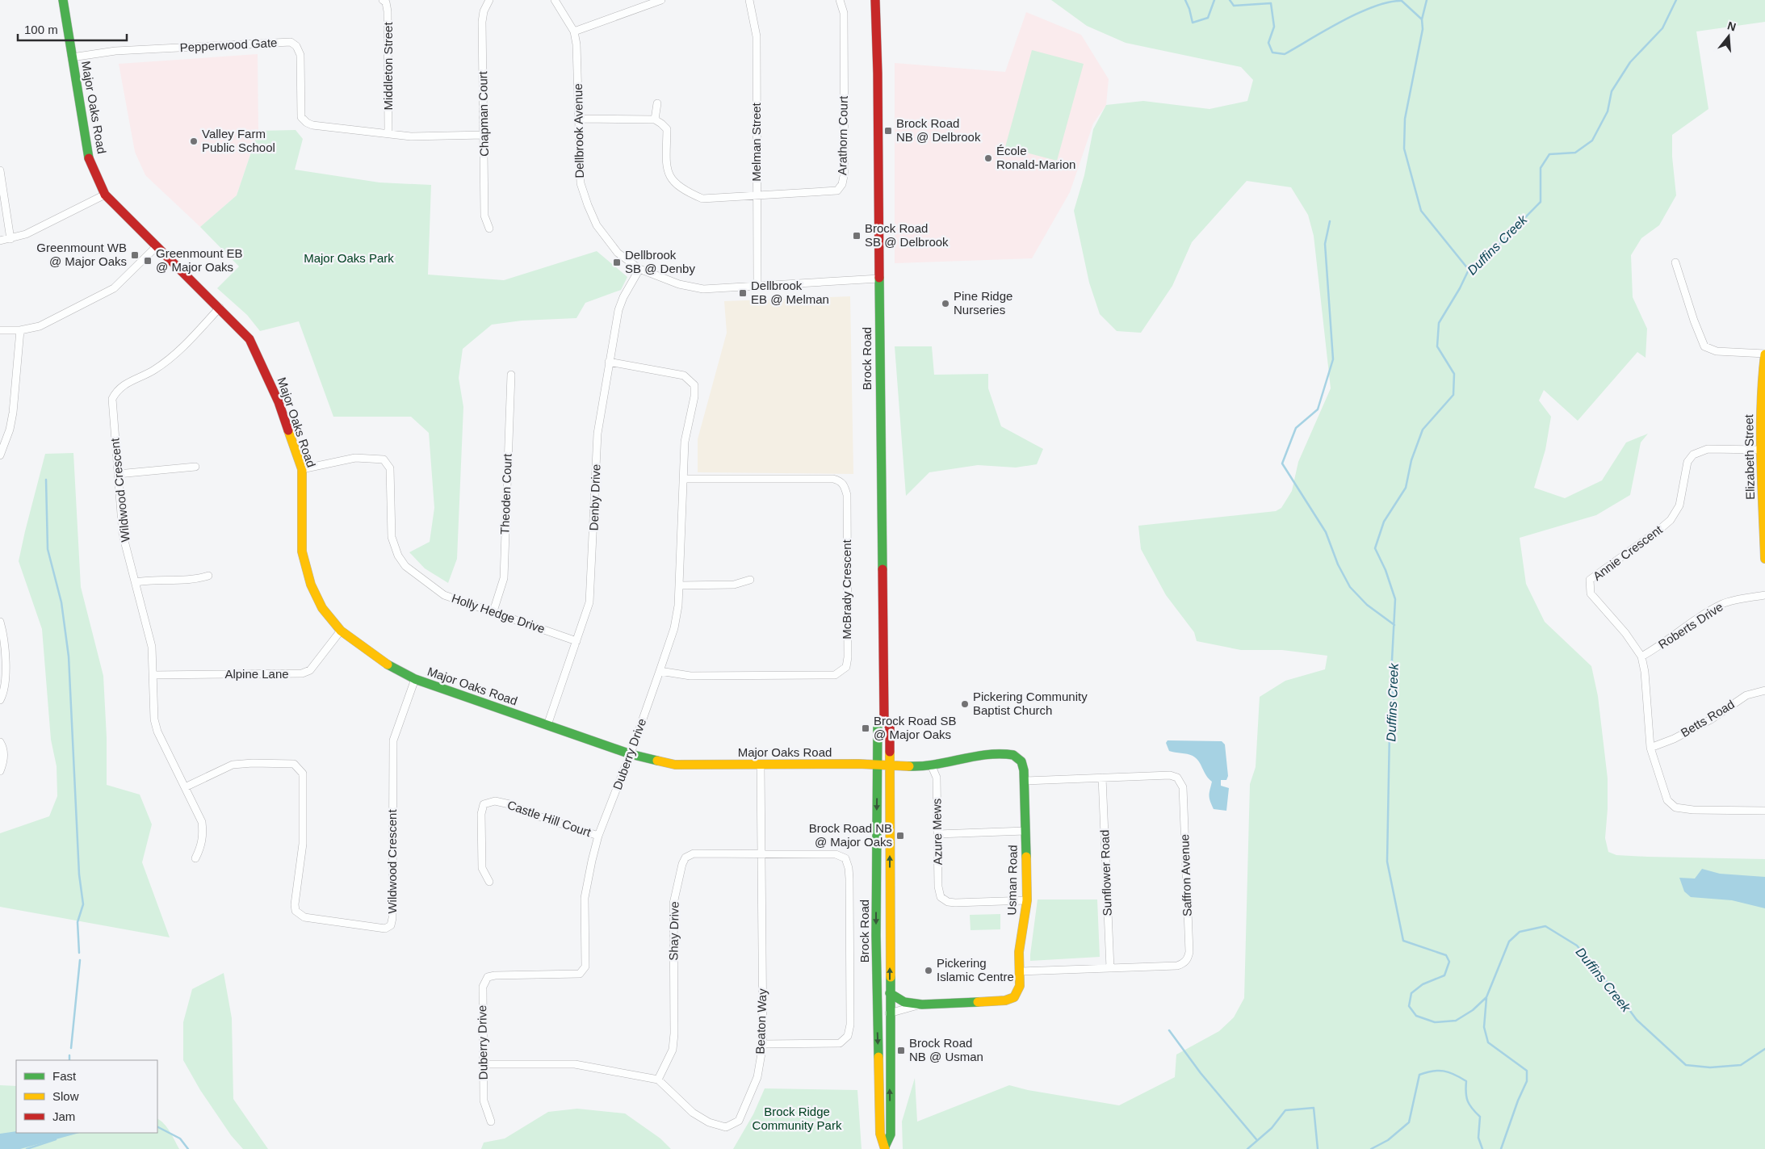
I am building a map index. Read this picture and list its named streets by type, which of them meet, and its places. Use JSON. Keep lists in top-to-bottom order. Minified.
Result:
{"streets":{"street":["Pepperwood Gate","Middleton Street","Major Oaks Road","Chapman Court","Dellbrook Avenue","Arathorn Court","Melman Street","Brock Road","Elizabeth Street","Wildwood Crescent","Theoden Court","Denby Drive","Annie Crescent","McBrady Crescent","Holly Hedge Drive","Roberts Drive","Alpine Lane","Betts Road","Duberry Drive","Castle Hill Court","Azure Mews","Sunflower Road","Saffron Avenue","Usman Road","Shay Drive","Beaton Way"]},"crossings":[["Pepperwood Gate","Middleton Street"],["Pepperwood Gate","Major Oaks Road"],["Pepperwood Gate","Chapman Court"],["Major Oaks Road","Brock Road"],["Major Oaks Road","Wildwood Crescent"],["Major Oaks Road","Denby Drive"],["Major Oaks Road","Holly Hedge Drive"],["Major Oaks Road","Alpine Lane"],["Major Oaks Road","Duberry Drive"],["Major Oaks Road","Azure Mews"],["Major Oaks Road","Usman Road"],["Major Oaks Road","Beaton Way"],["Dellbrook Avenue","Melman Street"],["Dellbrook Avenue","Brock Road"],["Dellbrook Avenue","Denby Drive"],["Arathorn Court","Melman Street"],["Brock Road","Usman Road"],["Elizabeth Street","Annie Crescent"],["Wildwood Crescent","Alpine Lane"],["Theoden Court","Holly Hedge Drive"],["Denby Drive","Holly Hedge Drive"],["Denby Drive","Duberry Drive"],["Annie Crescent","Roberts Drive"],["Annie Crescent","Betts Road"],["McBrady Crescent","Duberry Drive"],["Duberry Drive","Castle Hill Court"],["Azure Mews","Usman Road"],["Sunflower Road","Saffron Avenue"],["Saffron Avenue","Usman Road"],["Shay Drive","Beaton Way"]],"water":["Duffins Creek"],"parks":["Major Oaks Park","Brock Ridge Community Park"],"places":{"transit":["Brock Road NB @ Delbrook","Brock Road SB @ Delbrook","Greenmount WB @ Major Oaks","Greenmount EB @ Major Oaks","Dellbrook SB @ Denby","Dellbrook EB @ Melman","Brock Road SB @ Major Oaks","Brock Road NB @ Major Oaks","Brock Road NB @ Usman"],"other":["Valley Farm Public School","École Ronald-Marion","Pine Ridge Nurseries","Pickering Community Baptist Church","Pickering Islamic Centre"]},"legend":["Fast","Slow","Jam"],"scale_bar":"100 m","north":"top"}
